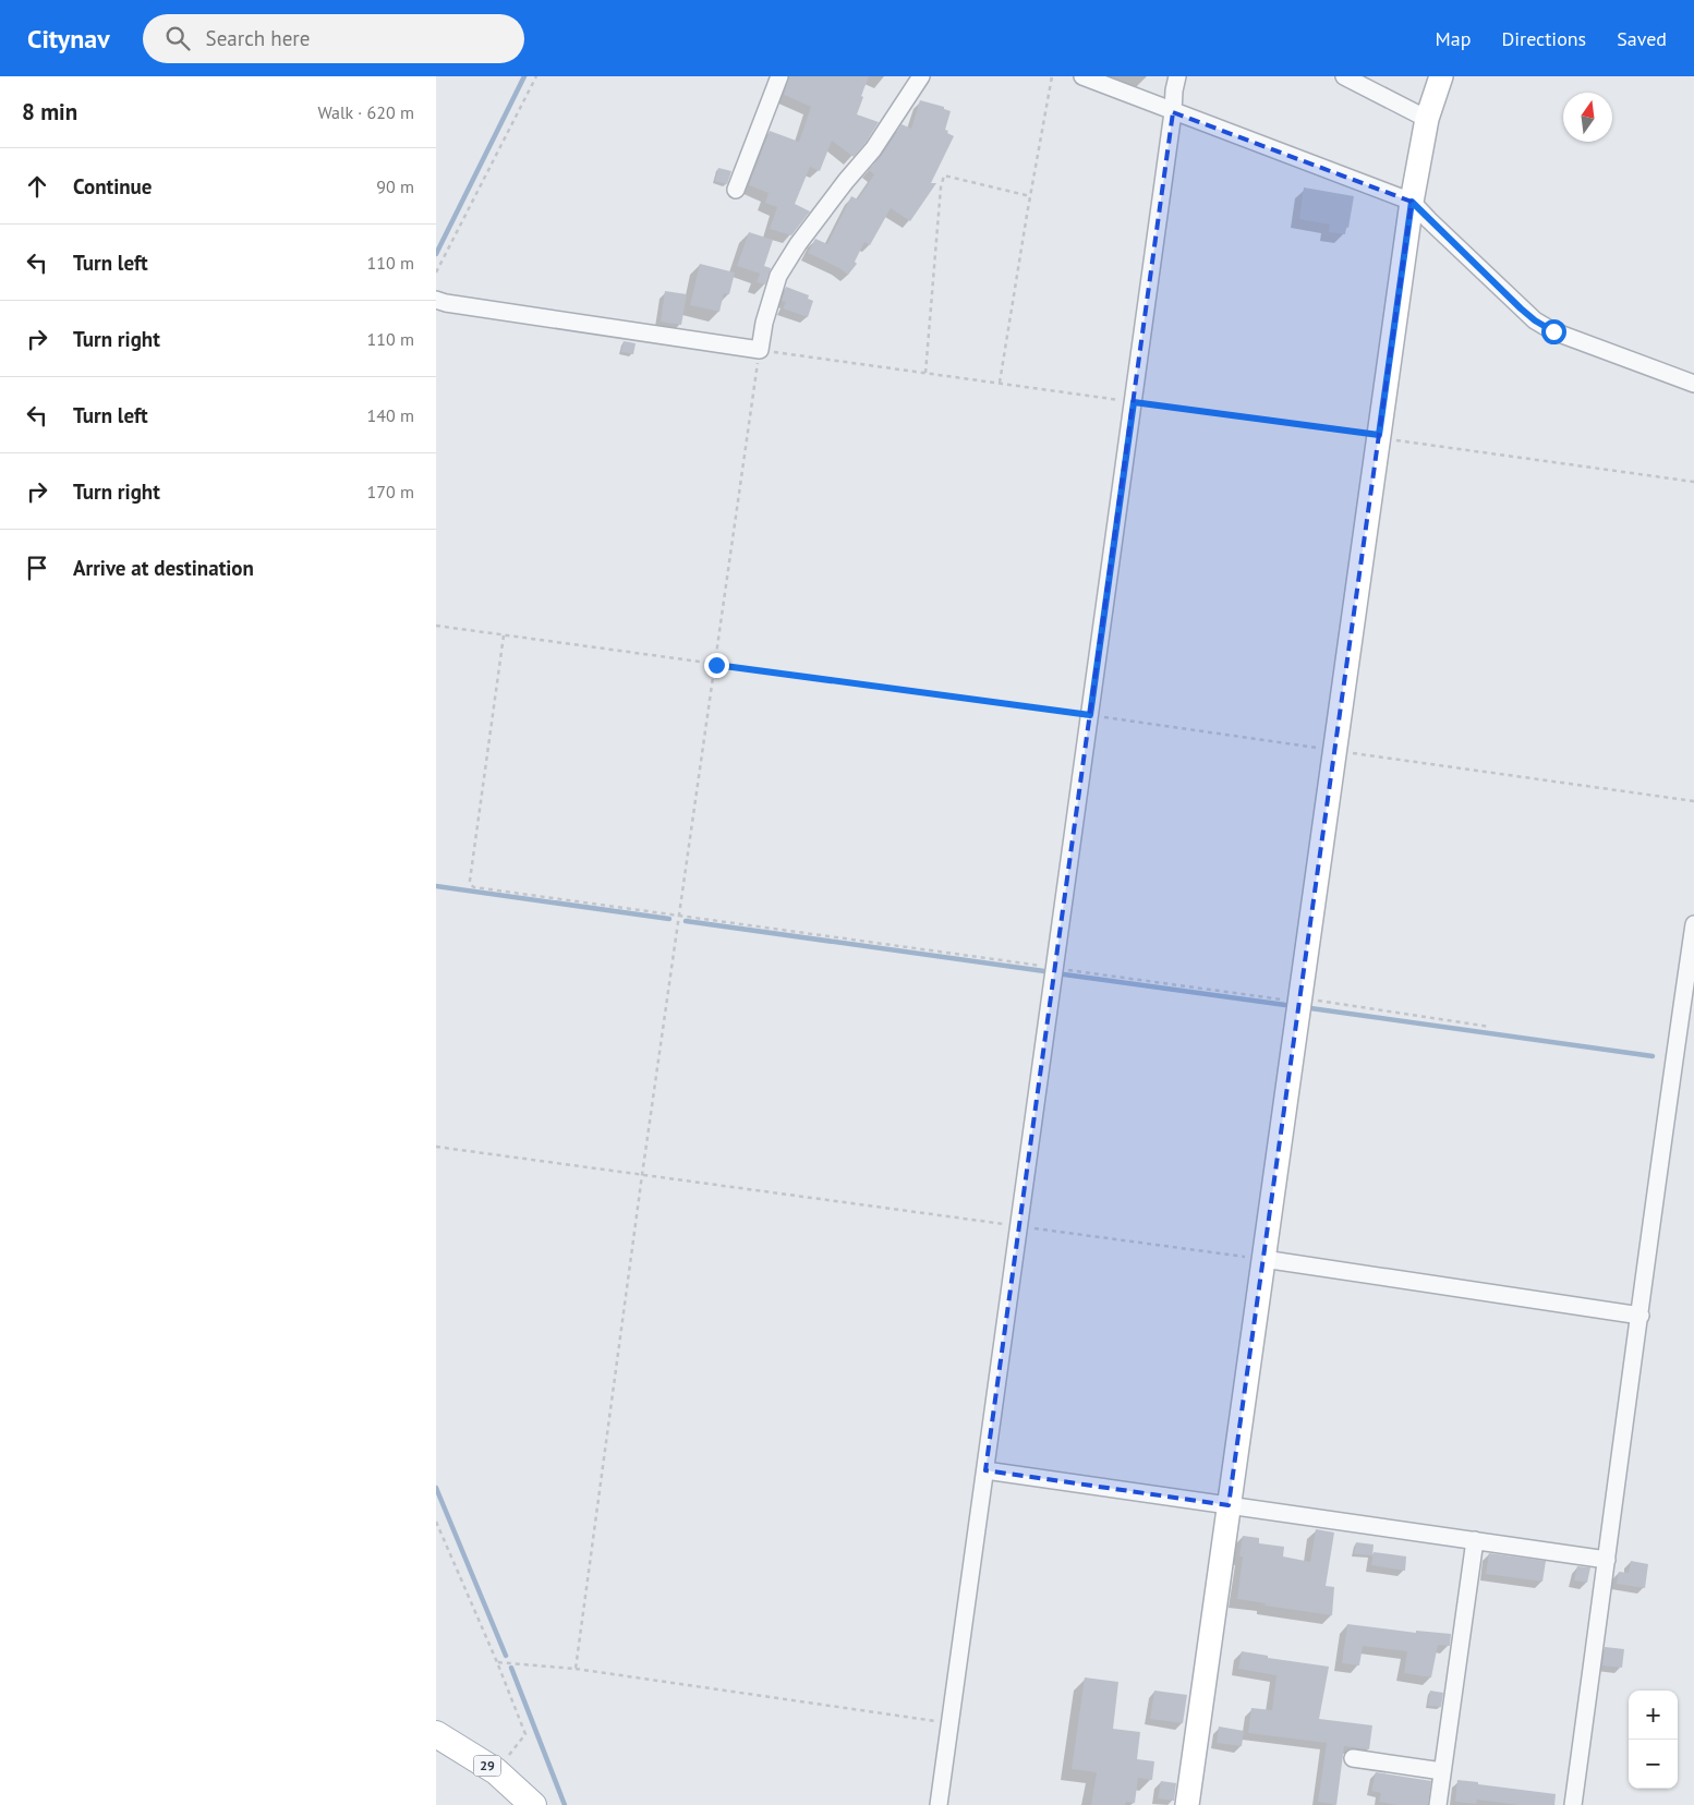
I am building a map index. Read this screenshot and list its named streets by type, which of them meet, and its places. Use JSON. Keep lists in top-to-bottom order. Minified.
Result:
{"streets":{"main road":["29"]},"north":"top","page":{"header":"Citynav","search":"Search here","nav":["Map","Directions","Saved"],"heading":["8 min","Walk · 620 m"],"list":[["Continue","90 m"],["Turn left","110 m"],["Turn right","110 m"],["Turn left","140 m"],["Turn right","170 m"],"Arrive at destination"],"map_buttons":["+","−"]}}
